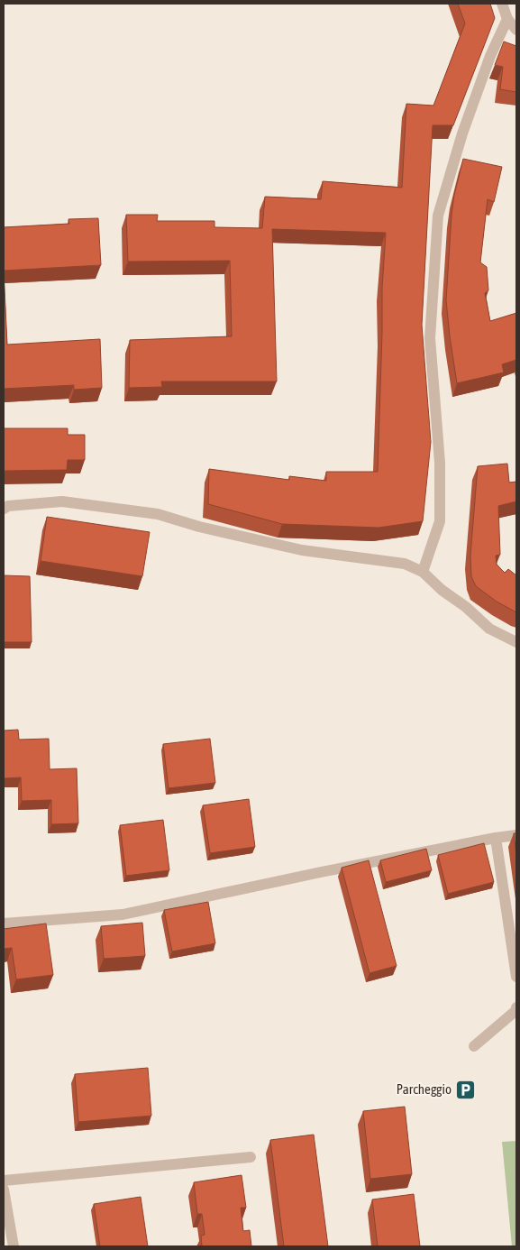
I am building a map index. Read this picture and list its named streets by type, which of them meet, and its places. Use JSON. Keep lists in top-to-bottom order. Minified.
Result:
{"places":{"parking":["Parcheggio"]}}
